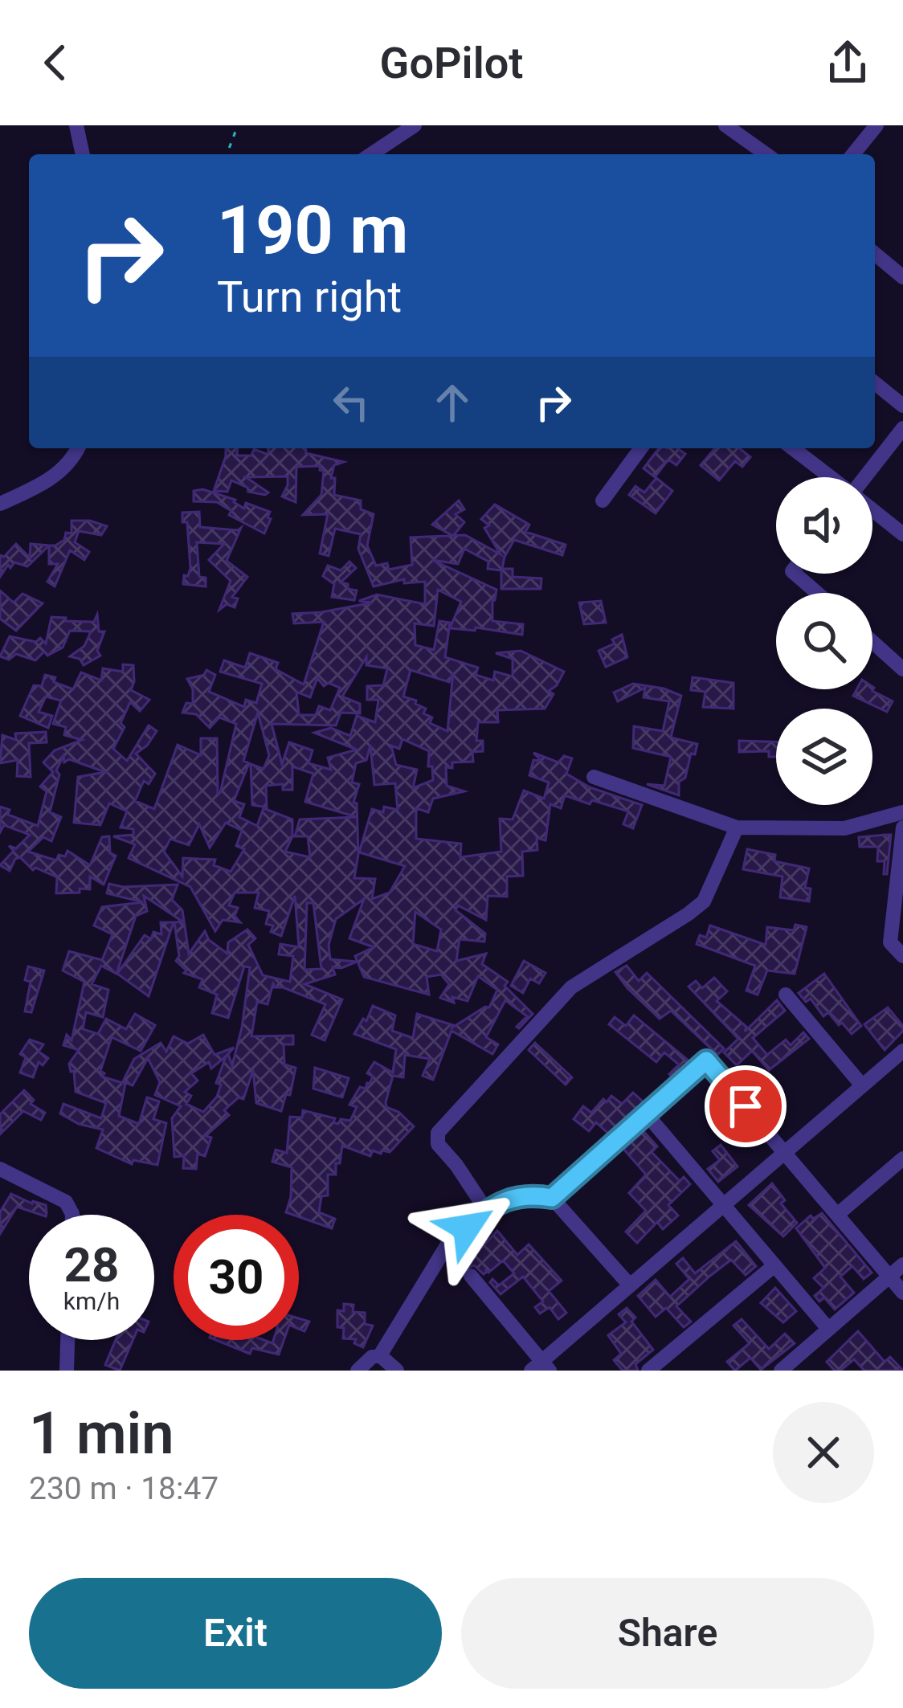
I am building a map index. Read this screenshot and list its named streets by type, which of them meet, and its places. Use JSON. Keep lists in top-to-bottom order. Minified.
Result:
{"page":{"header":"GoPilot","turn":["190 m","Turn right"],"speed":"28 km/h","limit":"30","heading":["1 min","230 m · 18:47"],"buttons":["Exit","Share"]}}
